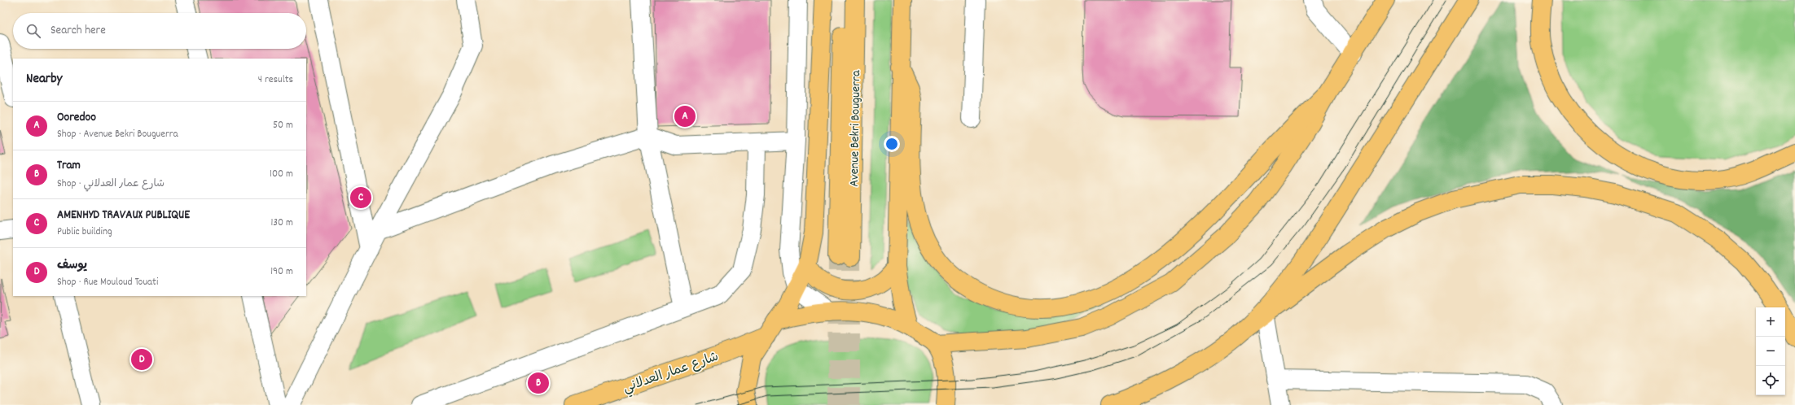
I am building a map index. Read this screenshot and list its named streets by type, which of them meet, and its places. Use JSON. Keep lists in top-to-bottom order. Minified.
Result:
{"streets":{"main road":["Avenue Bekri Bouguerra","شارع عمار العدلاني"]},"page":{"search":"Search here","heading":["Nearby","4 results"],"list":[{"mark":"A","name":"Ooredoo","note":"Shop · Avenue Bekri Bouguerra","value":"50 m"},{"mark":"B","name":"Tram","note":"Shop · شارع عمار العدلاني","value":"100 m"},{"mark":"C","name":"AMENHYD TRAVAUX PUBLIQUE","note":"Public building","value":"130 m"},{"mark":"D","name":"يوسف","note":"Shop · Rue Mouloud Touati","value":"190 m"}],"pins":["A","C","D","B"],"map_buttons":["+","−"]}}
